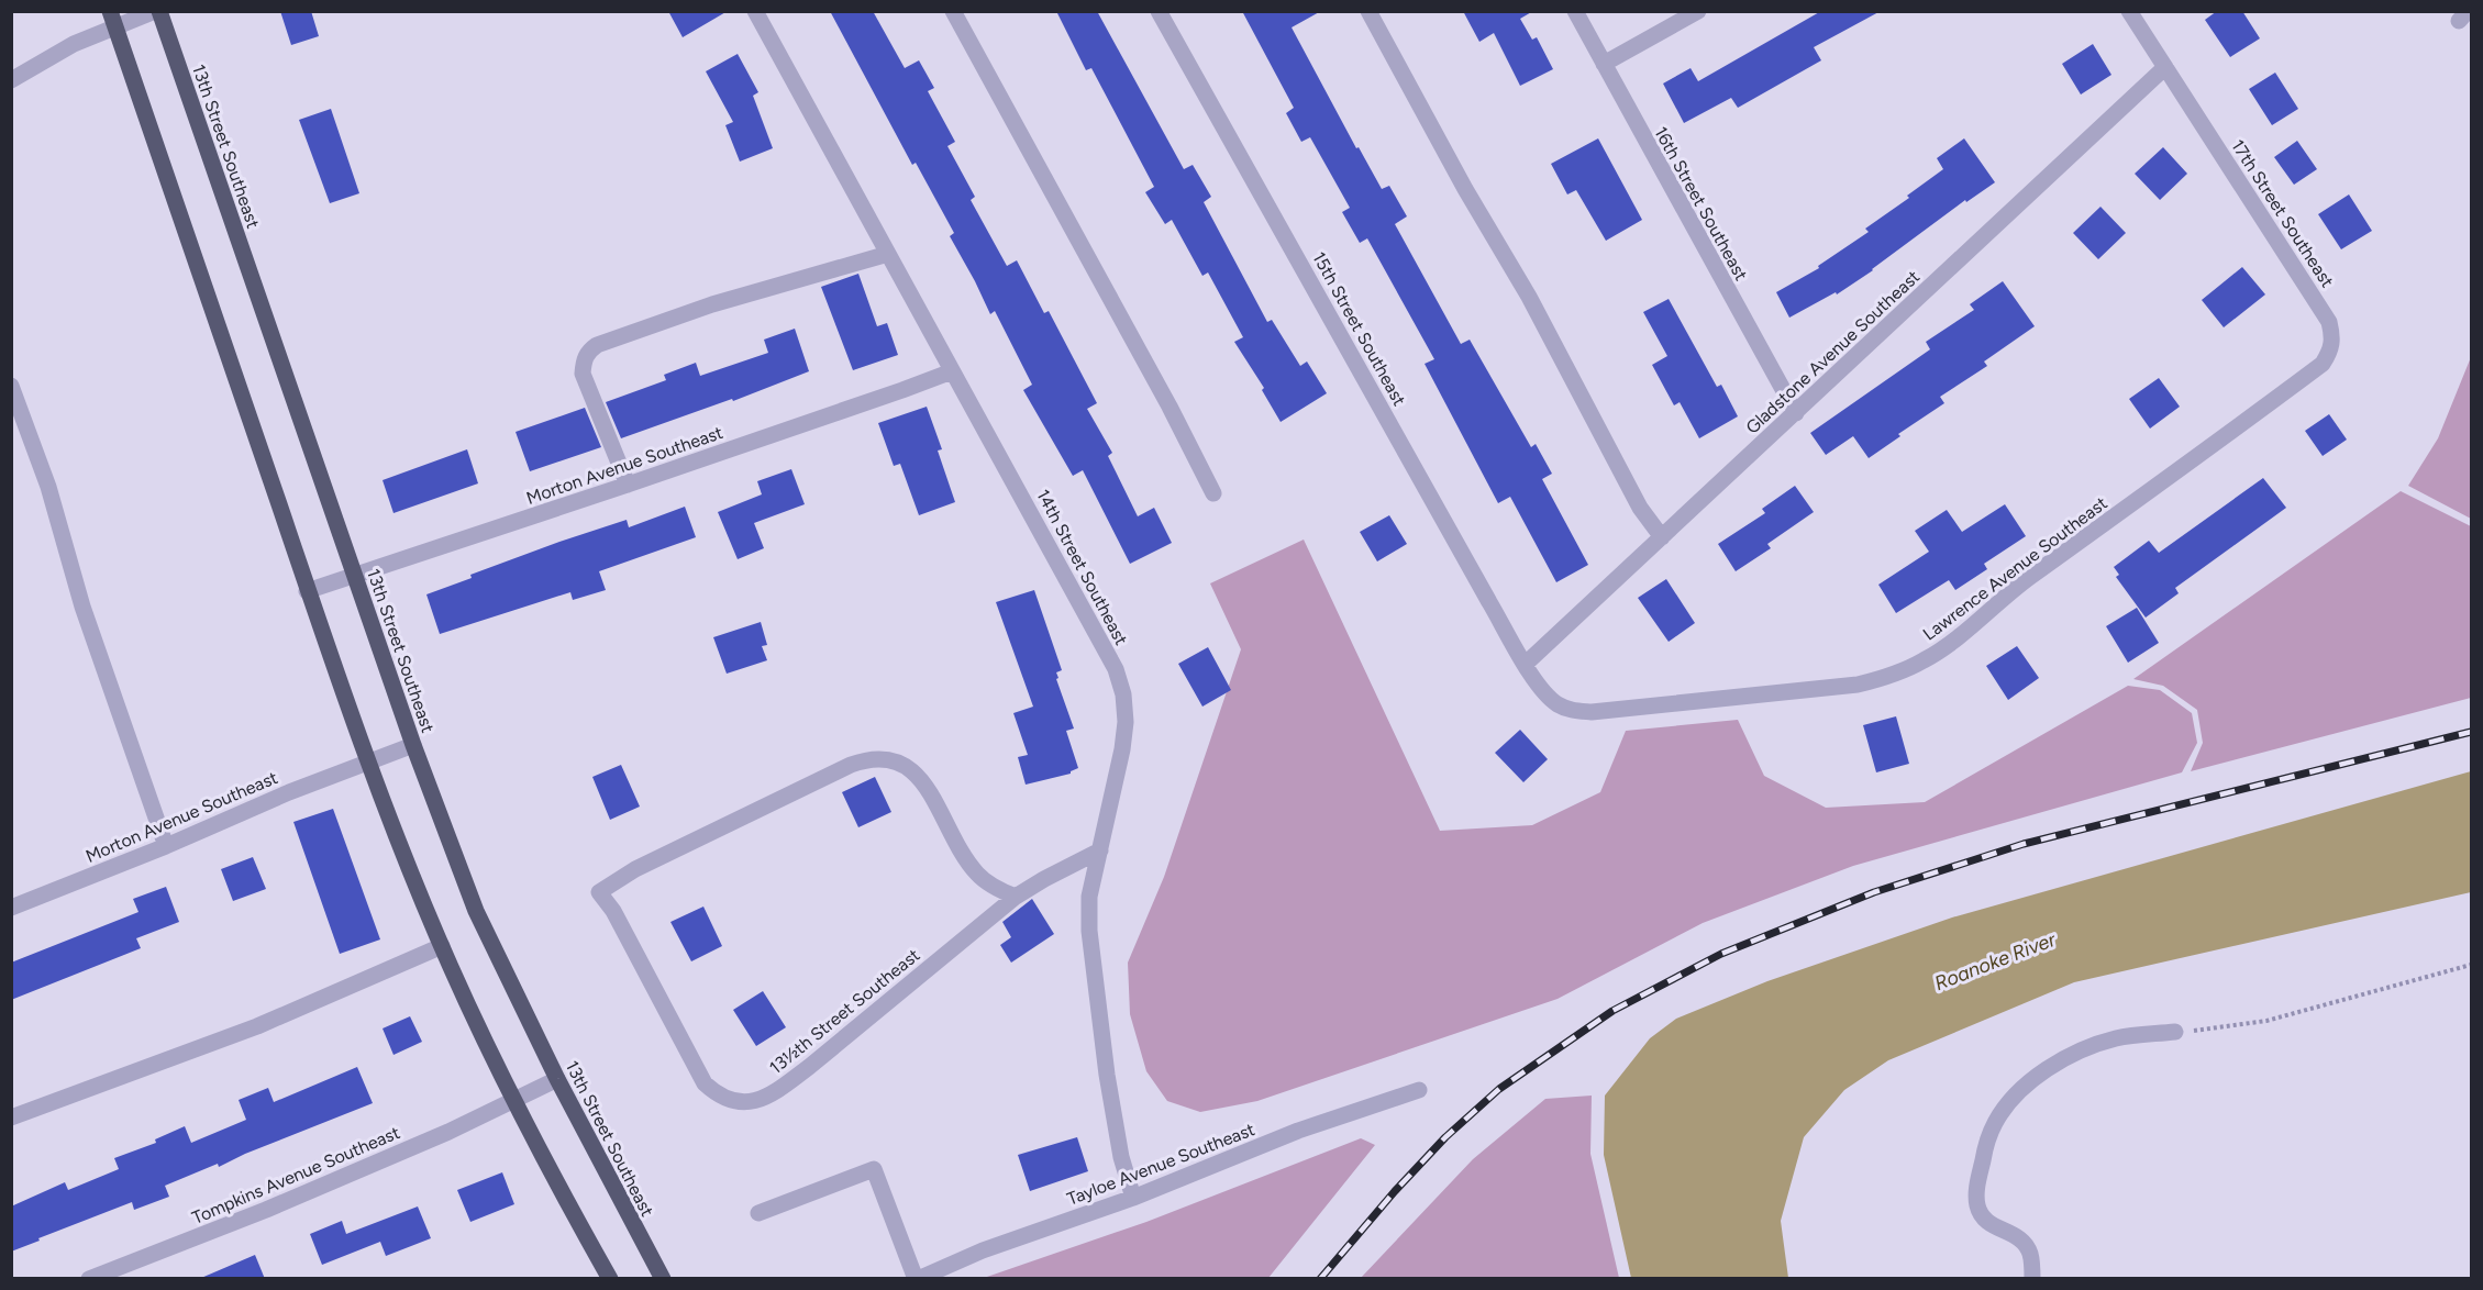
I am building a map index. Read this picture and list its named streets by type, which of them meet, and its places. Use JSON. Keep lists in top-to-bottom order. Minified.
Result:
{"streets":{"main road":["13th Street Southeast"],"street":["16th Street Southeast","17th Street Southeast","15th Street Southeast","Gladstone Avenue Southeast","Morton Avenue Southeast","14th Street Southeast","Lawrence Avenue Southeast","13½th Street Southeast","Tayloe Avenue Southeast","Tompkins Avenue Southeast"]},"crossings":[["13th Street Southeast","Morton Avenue Southeast"],["13th Street Southeast","Tompkins Avenue Southeast"],["16th Street Southeast","Gladstone Avenue Southeast"],["17th Street Southeast","Gladstone Avenue Southeast"],["17th Street Southeast","Lawrence Avenue Southeast"],["15th Street Southeast","Gladstone Avenue Southeast"],["15th Street Southeast","Lawrence Avenue Southeast"],["Gladstone Avenue Southeast","Lawrence Avenue Southeast"],["Morton Avenue Southeast","14th Street Southeast"],["14th Street Southeast","13½th Street Southeast"],["14th Street Southeast","Tayloe Avenue Southeast"]],"water":["Roanoke River"]}
